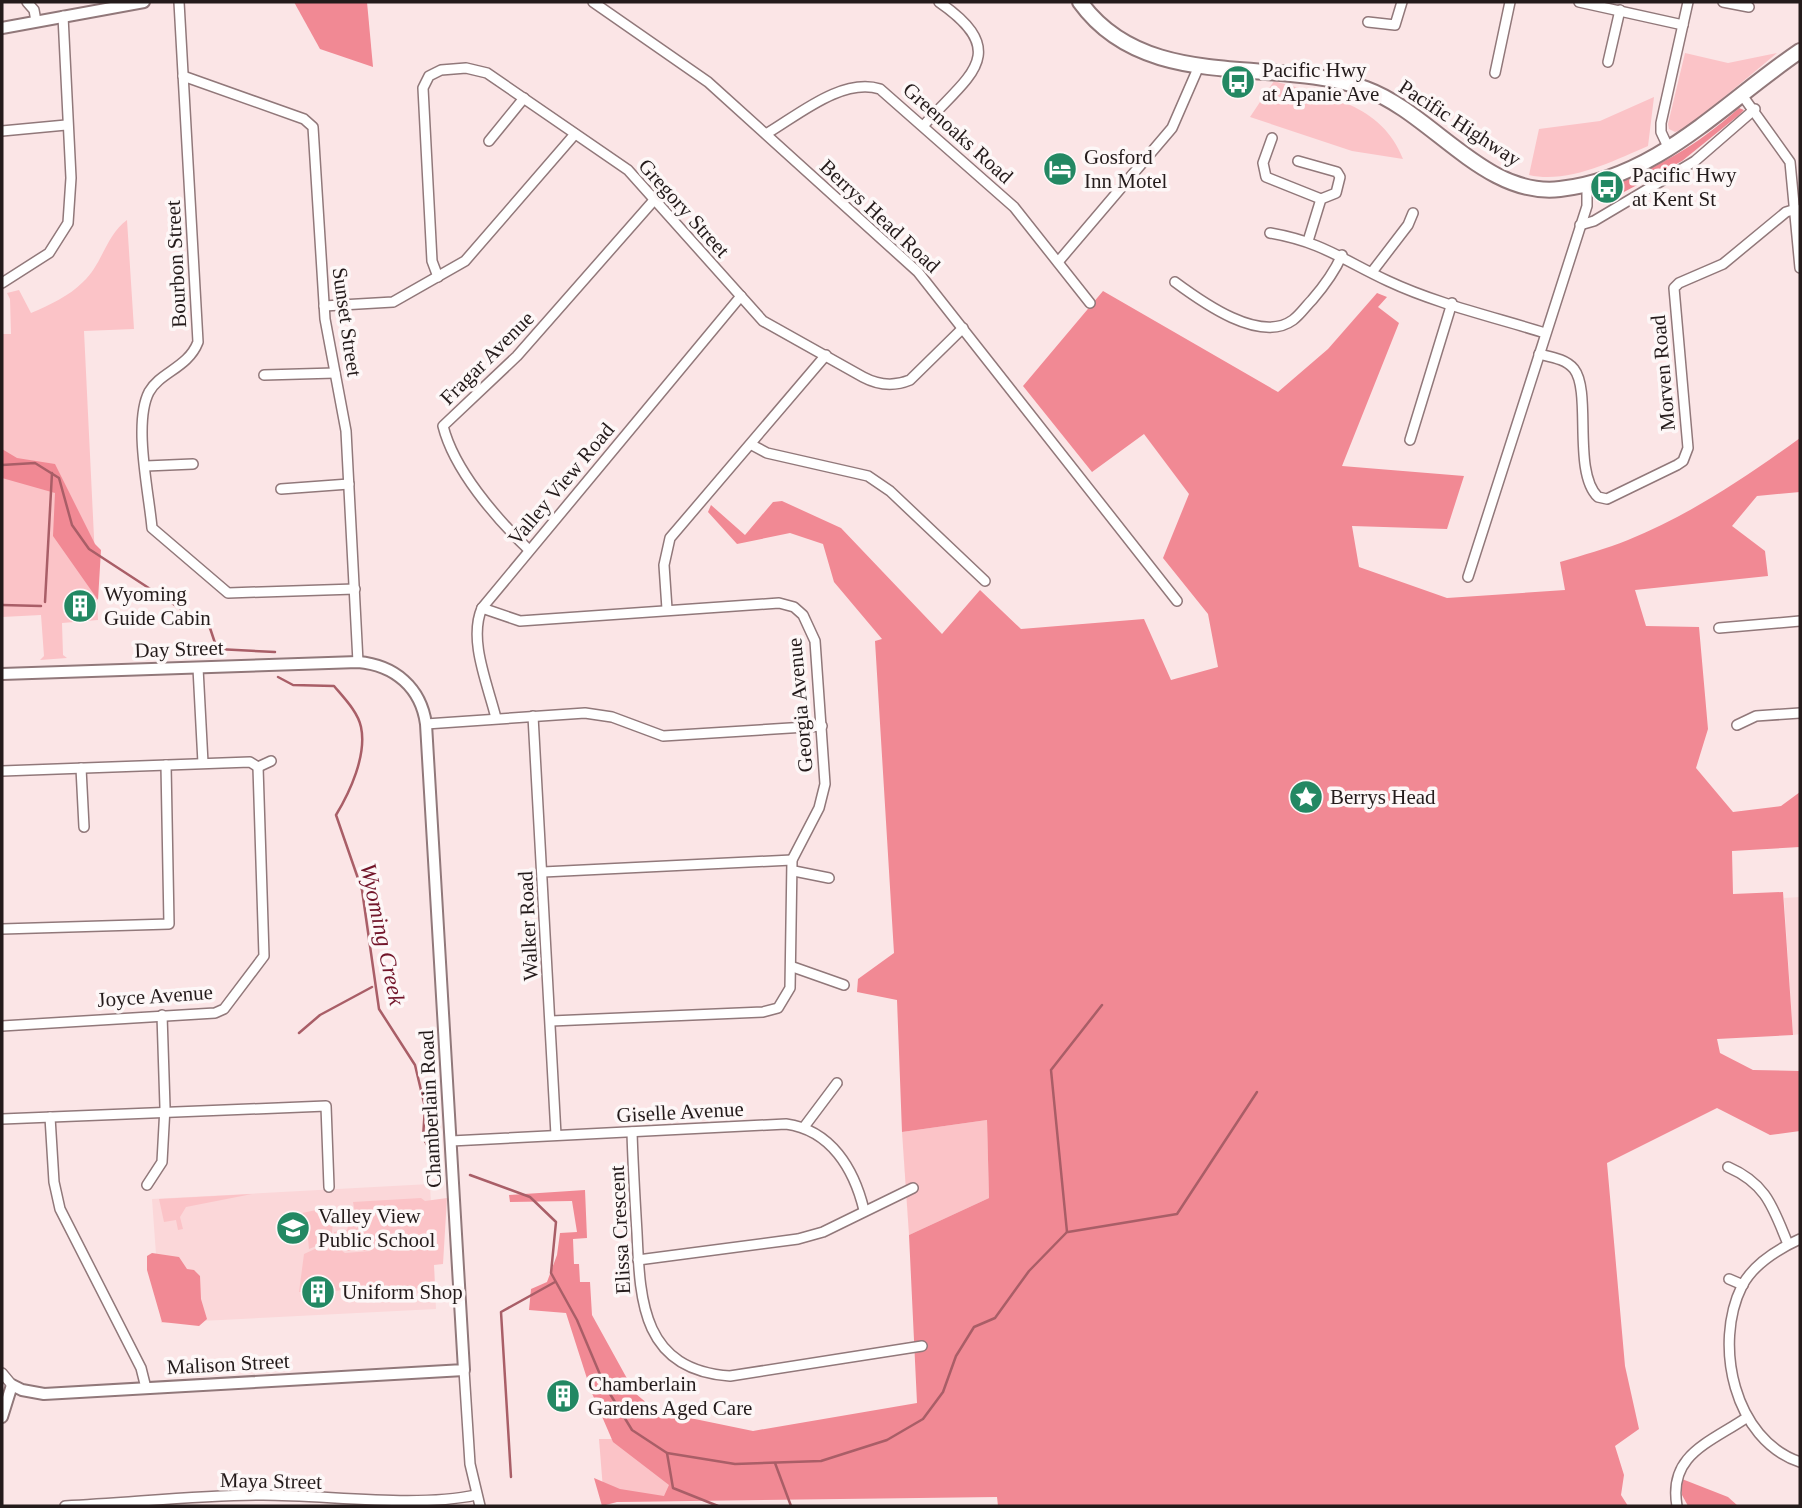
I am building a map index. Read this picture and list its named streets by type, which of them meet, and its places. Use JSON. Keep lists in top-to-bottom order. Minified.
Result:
{"streets":{"main road":["Pacific Highway"],"street":["Greenoaks Road","Gregory Street","Berrys Head Road","Bourbon Street","Sunset Street","Fragar Avenue","Morven Road","Valley View Road","Day Street","Georgia Avenue","Walker Road","Joyce Avenue","Chamberlain Road","Giselle Avenue","Elissa Crescent","Malison Street","Maya Street"]},"crossings":[["Greenoaks Road","Berrys Head Road"],["Gregory Street","Berrys Head Road"],["Gregory Street","Fragar Avenue"],["Gregory Street","Valley View Road"],["Bourbon Street","Sunset Street"],["Sunset Street","Day Street"],["Sunset Street","Chamberlain Road"],["Fragar Avenue","Valley View Road"],["Valley View Road","Georgia Avenue"],["Day Street","Chamberlain Road"],["Walker Road","Giselle Avenue"],["Chamberlain Road","Giselle Avenue"],["Chamberlain Road","Malison Street"],["Chamberlain Road","Maya Street"],["Giselle Avenue","Elissa Crescent"]],"water":["Wyoming Creek"],"places":{"bus stop":["Pacific Hwy at Apanie Ave","Pacific Hwy at Kent St"],"hotel":["Gosford Inn Motel"],"building":["Wyoming Guide Cabin","Uniform Shop","Chamberlain Gardens Aged Care"],"place":["Berrys Head"],"school or university":["Valley View Public School"]}}
